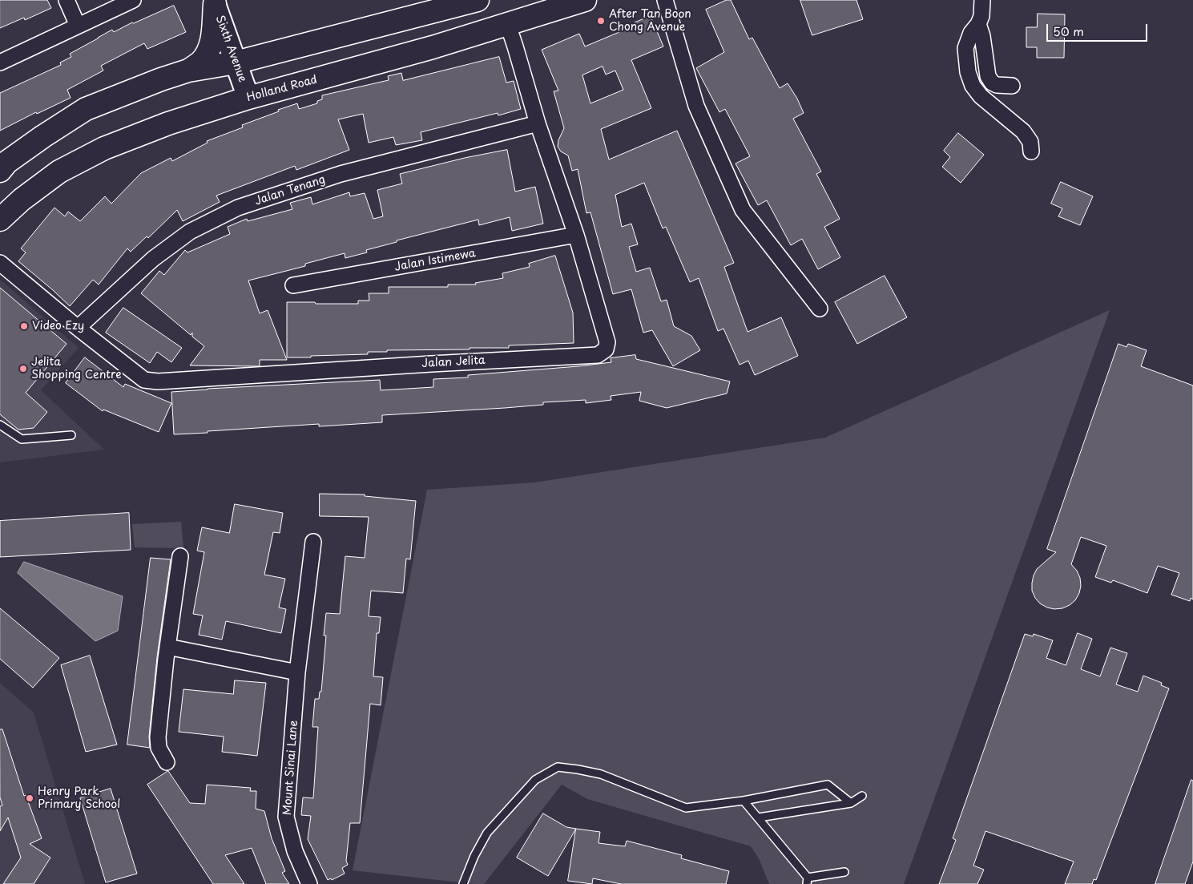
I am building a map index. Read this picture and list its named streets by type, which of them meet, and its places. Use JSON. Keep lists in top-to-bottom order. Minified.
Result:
{"streets":{"main road":["Sixth Avenue","Holland Road"],"street":["Jalan Tenang","Jalan Istimewa","Jalan Jelita","Mount Sinai Lane"]},"crossings":[["Sixth Avenue","Holland Road"],["Holland Road","Jalan Jelita"],["Jalan Tenang","Jalan Jelita"],["Jalan Istimewa","Jalan Jelita"]],"places":["After Tan Boon Chong Avenue","Video Ezy","Jelita Shopping Centre","Henry Park Primary School"],"scale_bar":"50 m"}
